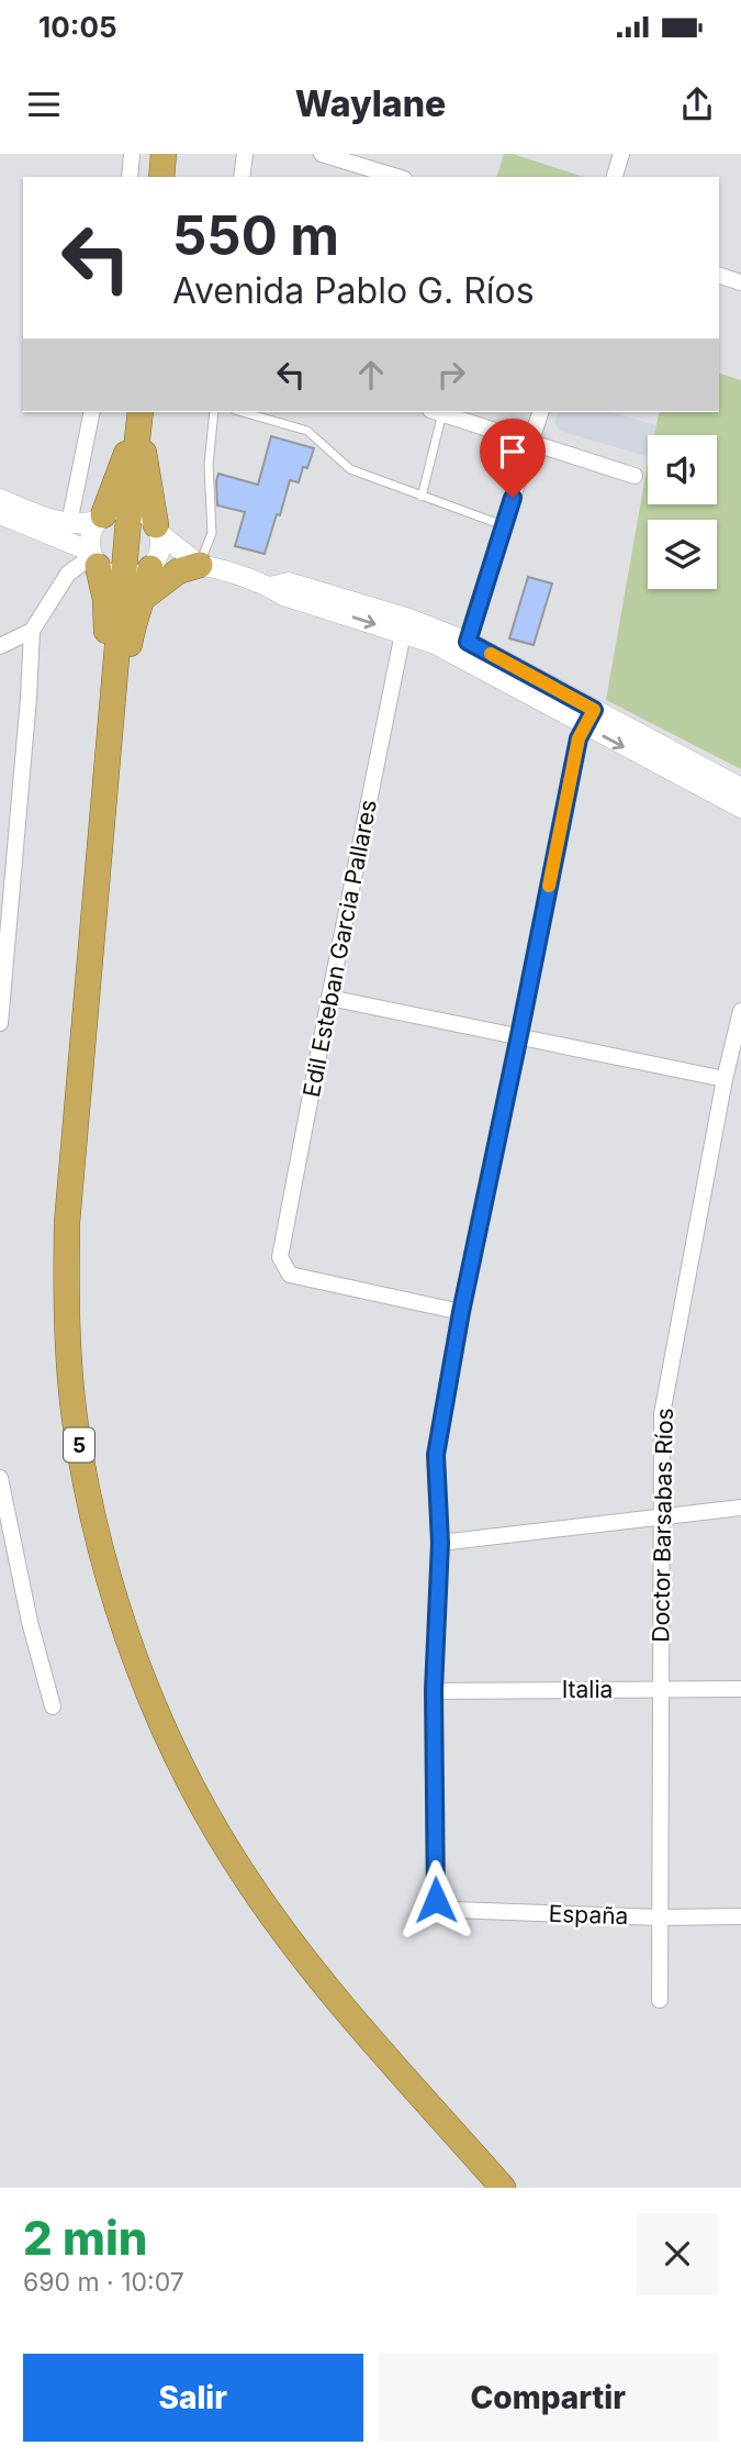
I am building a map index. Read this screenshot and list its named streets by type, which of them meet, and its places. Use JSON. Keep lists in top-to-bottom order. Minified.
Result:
{"streets":{"highway":["5"],"street":["Edil Esteban Garcia Pallares","Doctor Barsabas Ríos","Italia","España"]},"crossings":[["Doctor Barsabas Ríos","Italia"],["Doctor Barsabas Ríos","España"],["Italia","España"]],"page":{"status":"10:05","header":"Waylane","turn":["550 m","Avenida Pablo G. Ríos"],"heading":["2 min","690 m · 10:07"],"buttons":["Salir","Compartir"]}}
